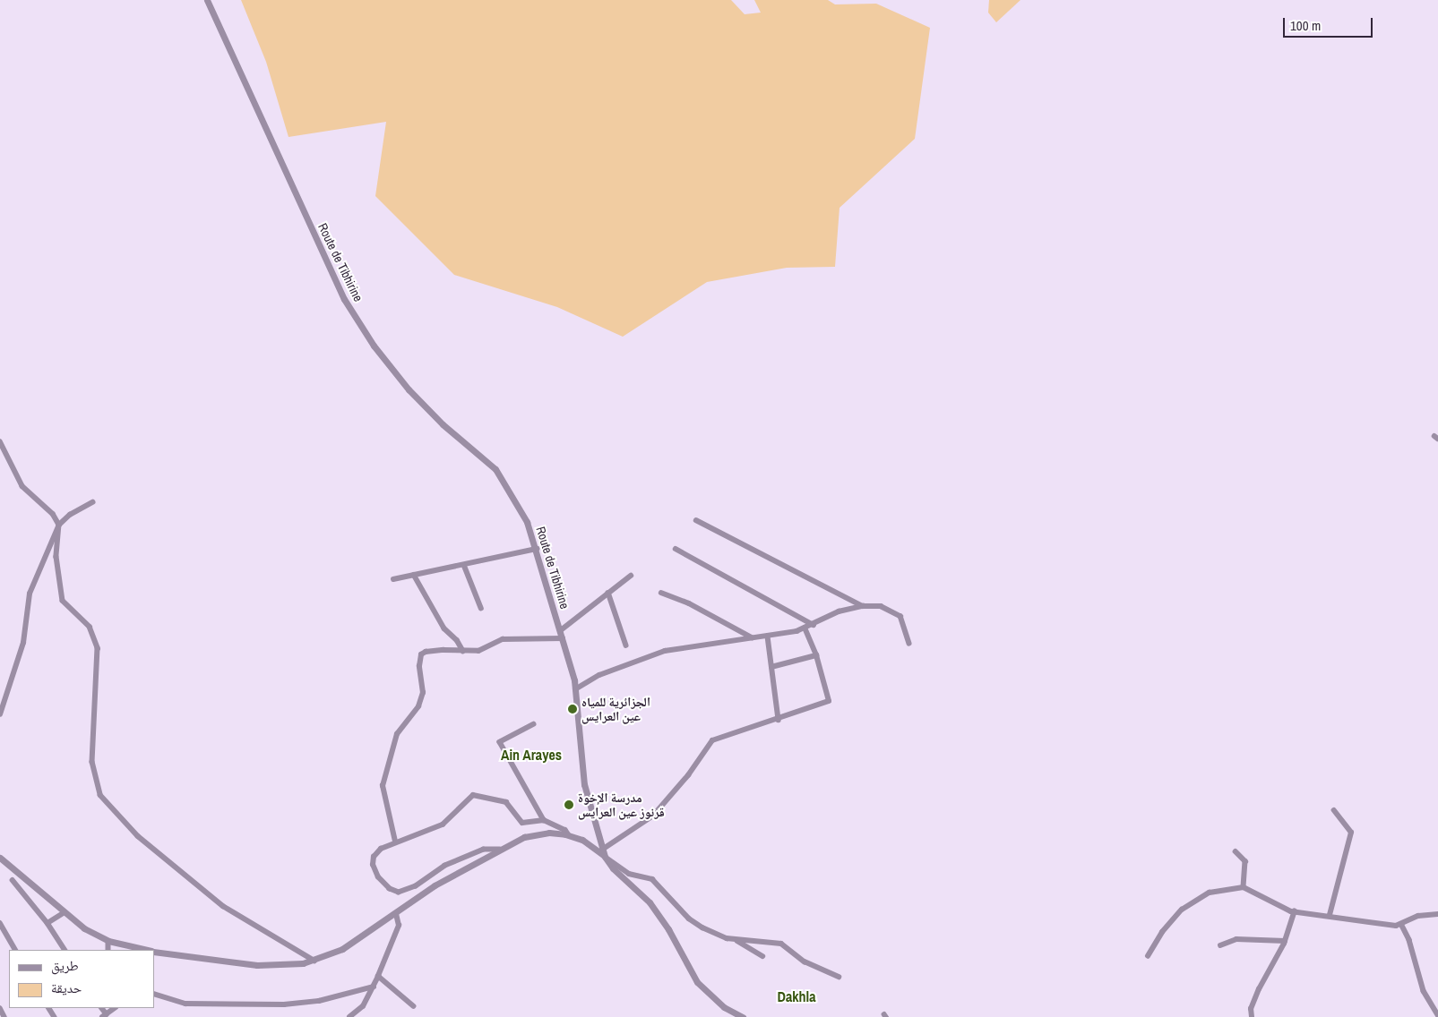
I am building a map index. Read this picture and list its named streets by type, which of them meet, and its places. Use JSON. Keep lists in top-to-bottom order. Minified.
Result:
{"streets":{"street":["Route de Tibhirine"]},"districts":["Ain Arayes","Dakhla"],"places":["الجزائرية للمياه عين العرايس","مدرسة الإخوة قرنوز عين العرايس"],"legend":["طريق","حديقة"],"scale_bar":"100 m"}
